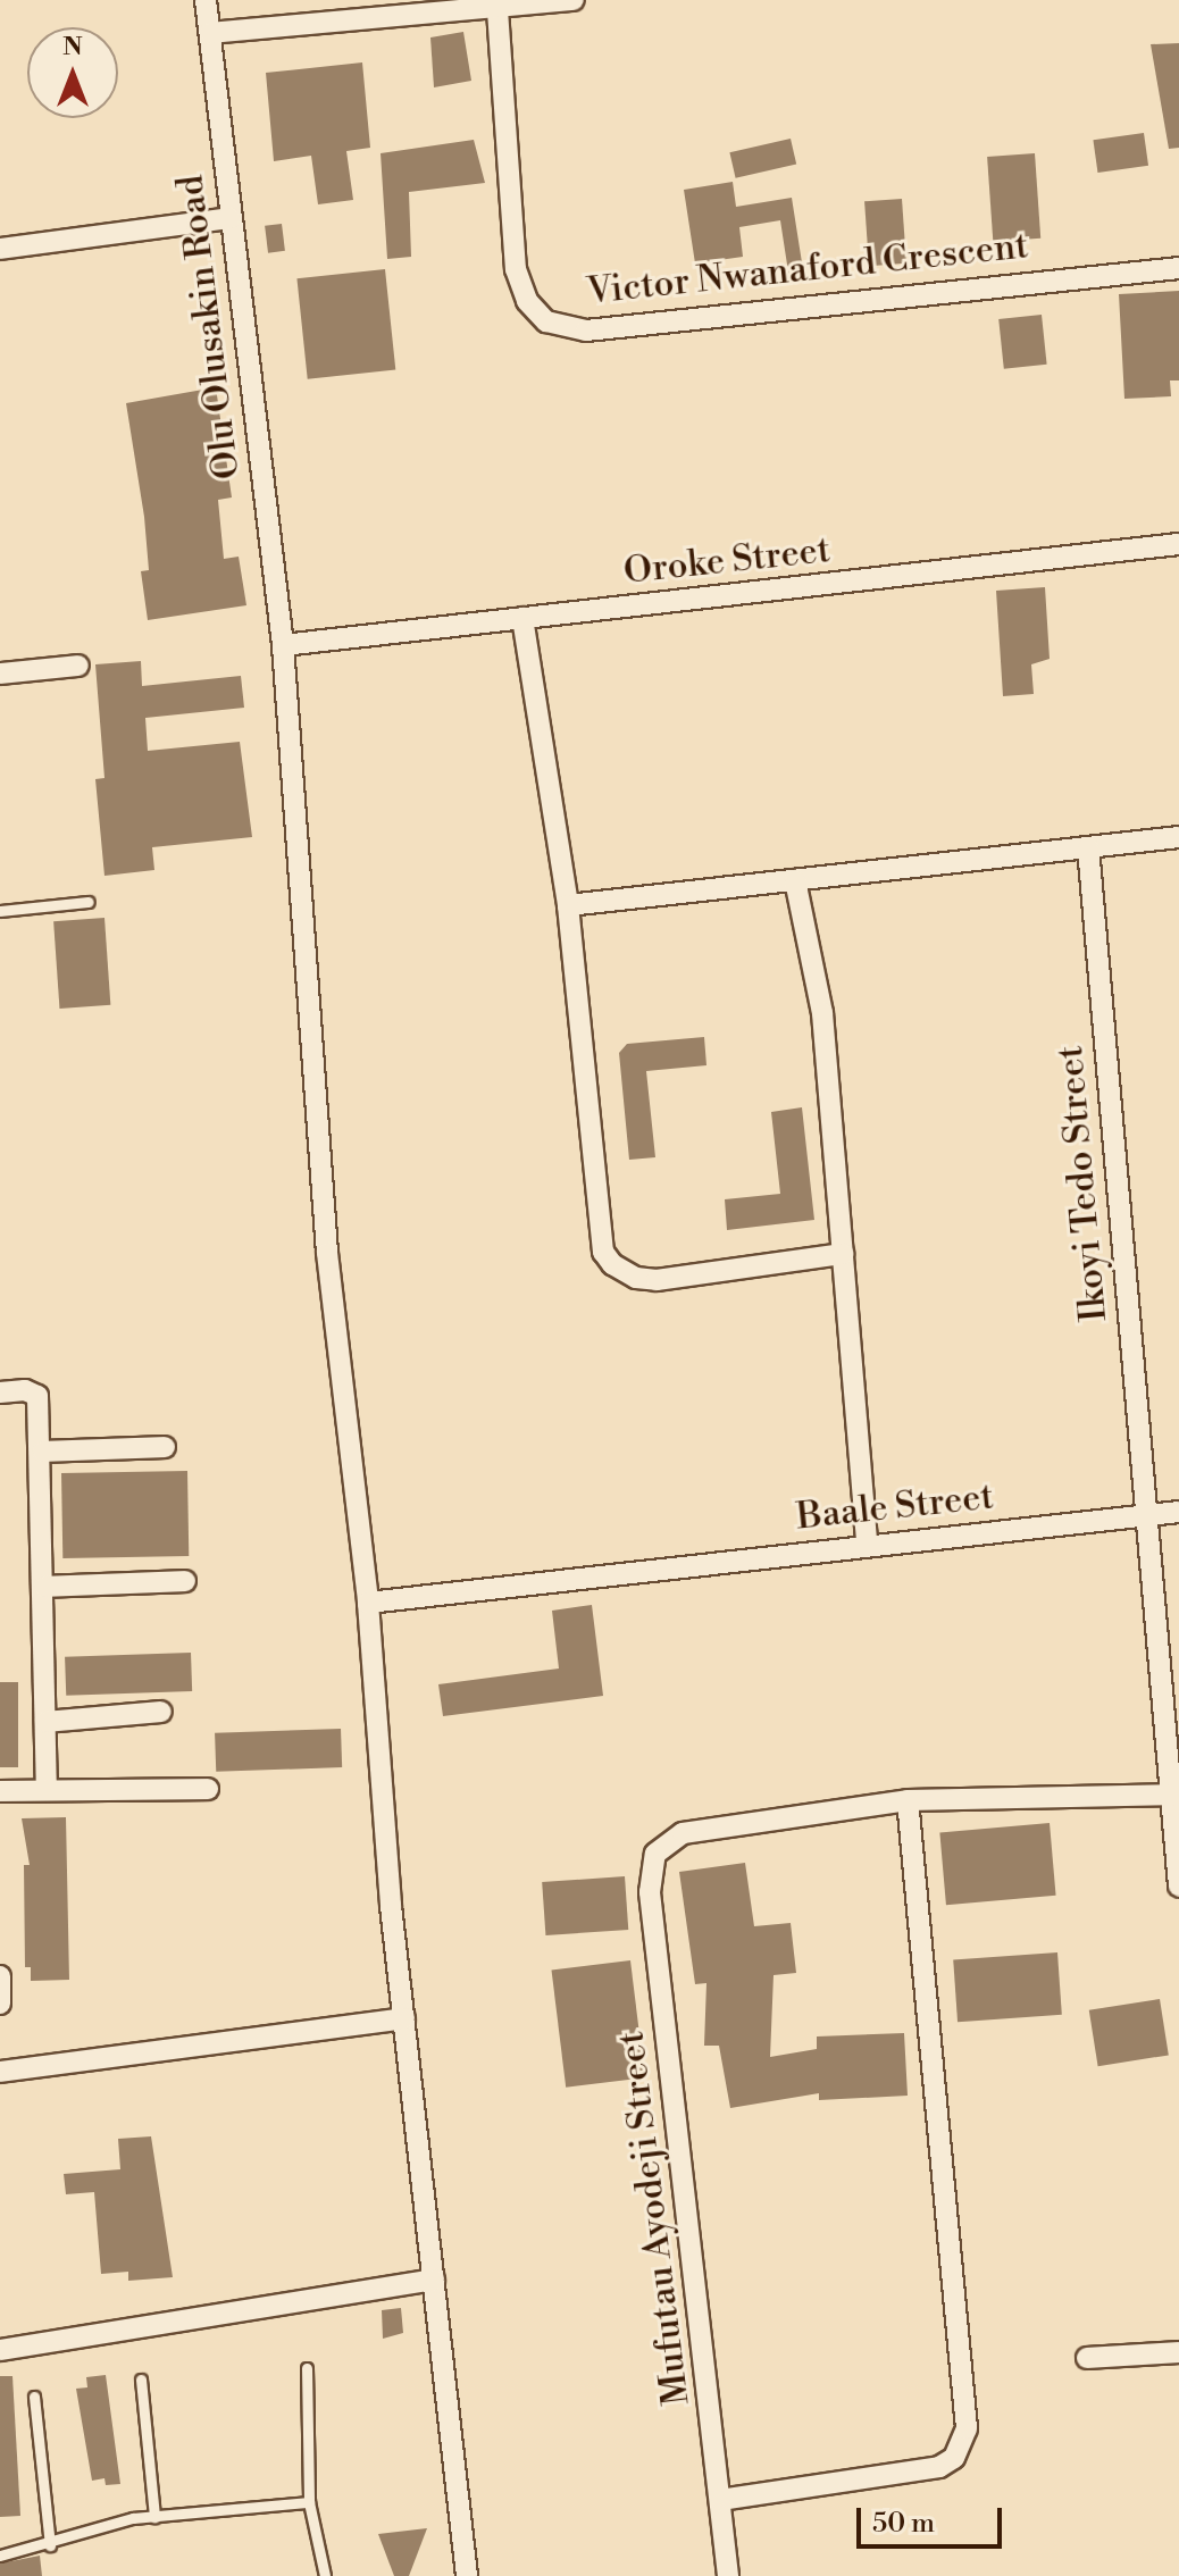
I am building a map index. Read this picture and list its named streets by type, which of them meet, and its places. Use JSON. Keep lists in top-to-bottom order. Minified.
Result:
{"streets":{"street":["Victor Nwanaford Crescent","Olu Olusakin Road","Oroke Street","Ikoyi Tedo Street","Baale Street","Mufutau Ayodeji Street"]},"crossings":[["Olu Olusakin Road","Oroke Street"],["Olu Olusakin Road","Baale Street"],["Ikoyi Tedo Street","Baale Street"]],"scale_bar":"50 m","north":"top"}
